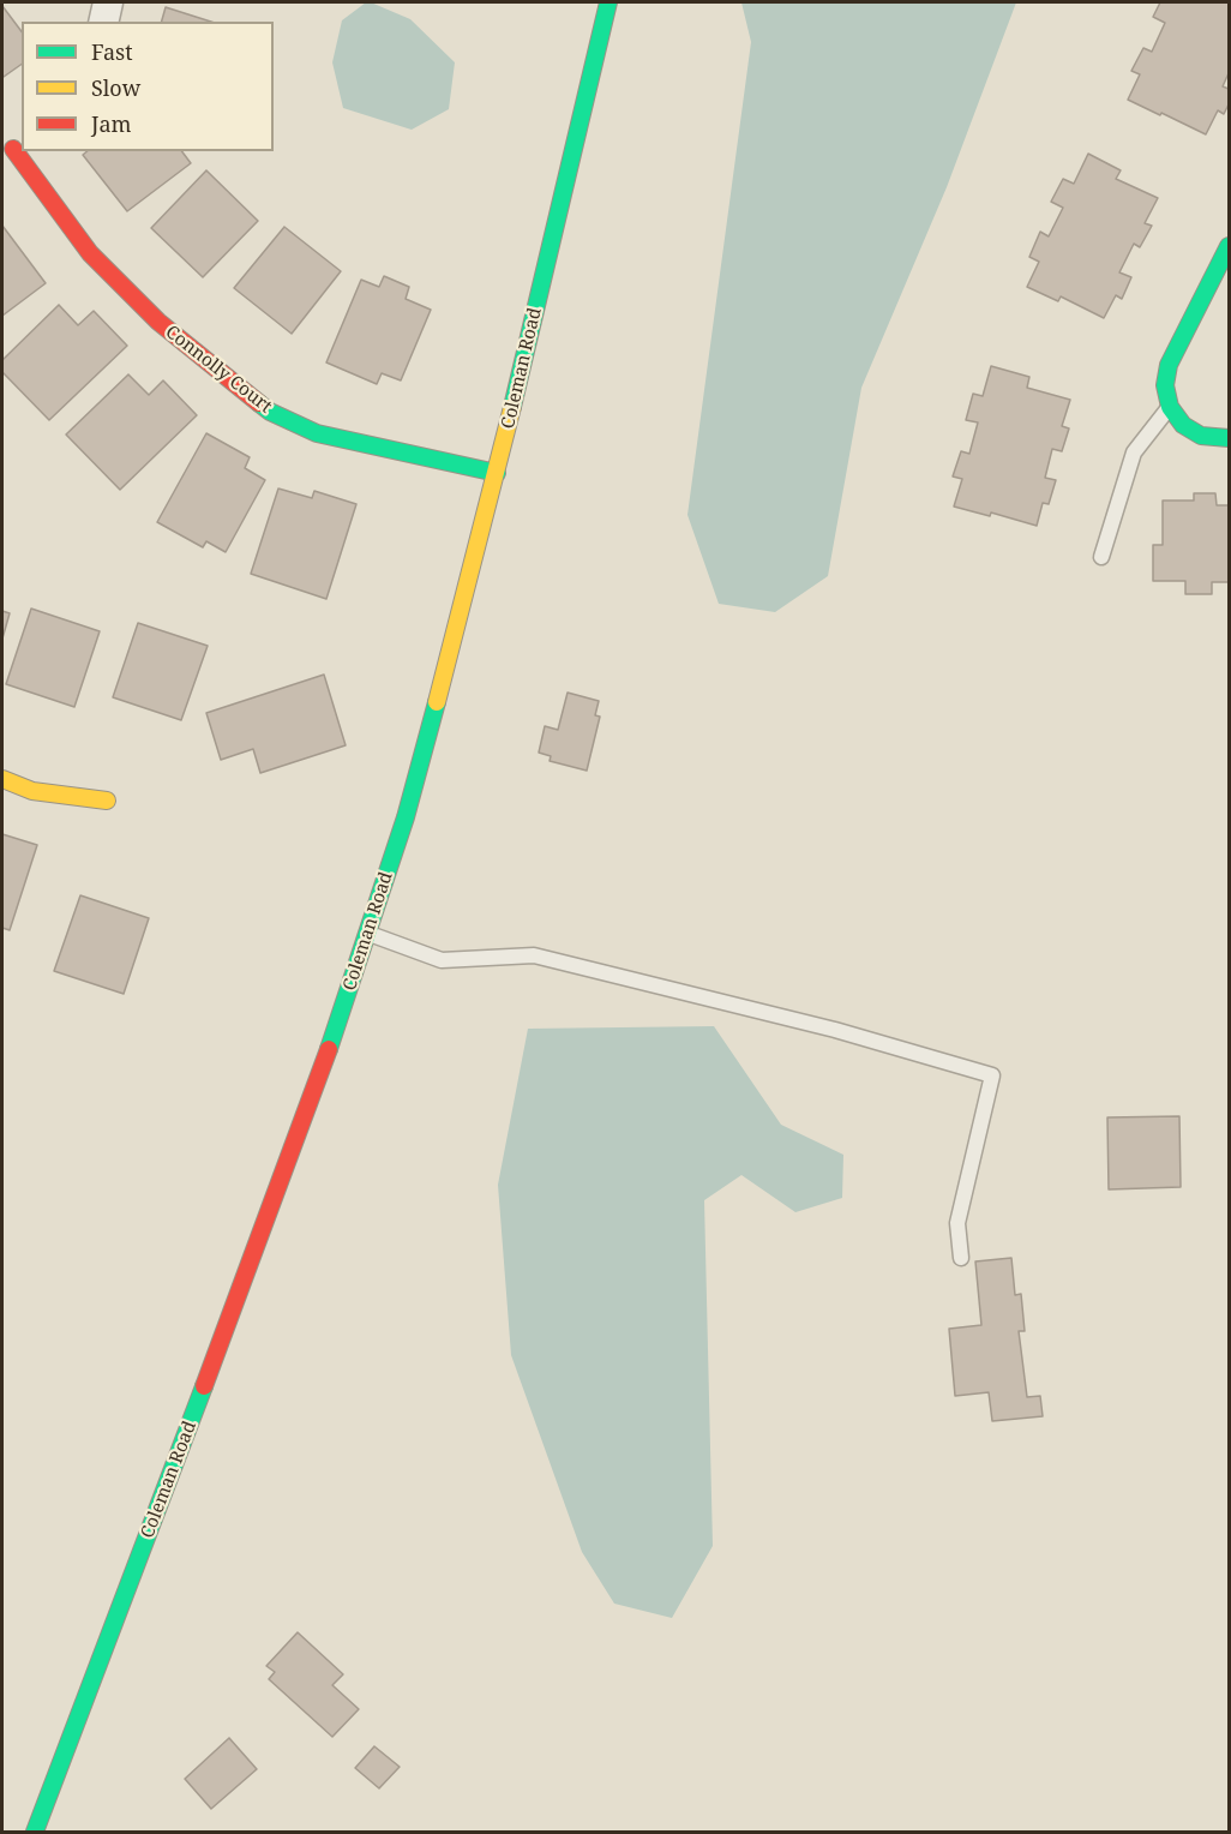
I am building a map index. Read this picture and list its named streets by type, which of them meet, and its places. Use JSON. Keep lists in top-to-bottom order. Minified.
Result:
{"streets":{"street":["Coleman Road","Connolly Court"]},"crossings":[["Coleman Road","Connolly Court"]],"legend":["Fast","Slow","Jam"]}
